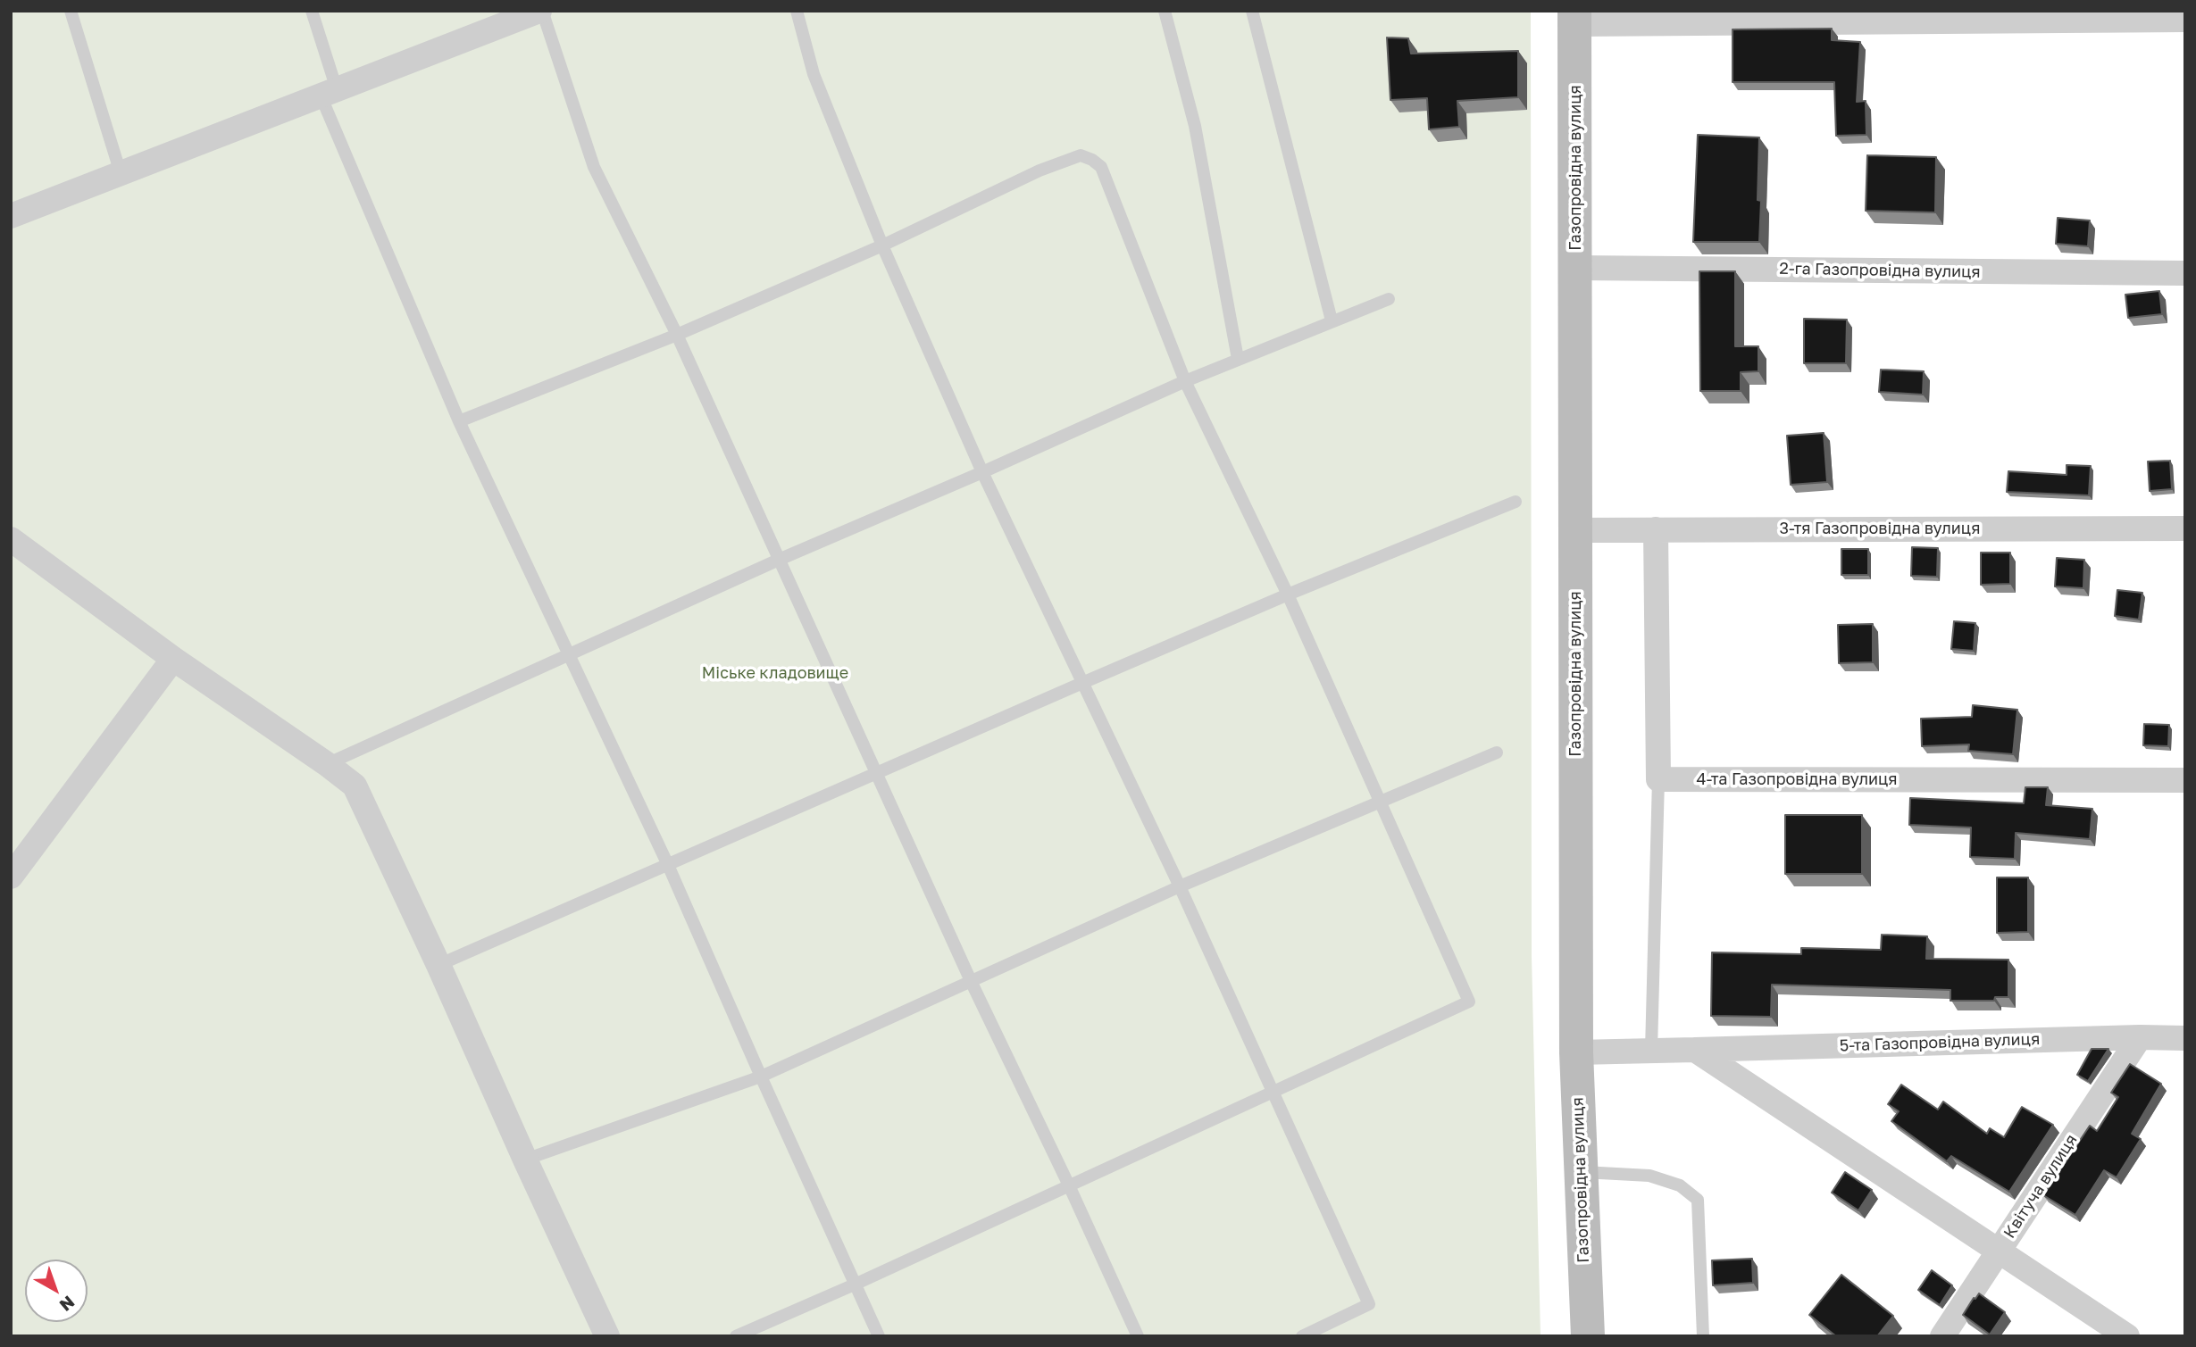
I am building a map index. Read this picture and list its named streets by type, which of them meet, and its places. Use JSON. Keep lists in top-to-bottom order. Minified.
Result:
{"streets":{"main road":["Газопровідна вулиця"],"street":["2-га Газопровідна вулиця","3-тя Газопровідна вулиця","4-та Газопровідна вулиця","5-та Газопровідна вулиця","Квітуча вулиця"]},"crossings":[["Газопровідна вулиця","2-га Газопровідна вулиця"],["Газопровідна вулиця","3-тя Газопровідна вулиця"],["Газопровідна вулиця","5-та Газопровідна вулиця"],["5-та Газопровідна вулиця","Квітуча вулиця"]],"parks":["Міське кладовище"],"north":"bottom right"}
